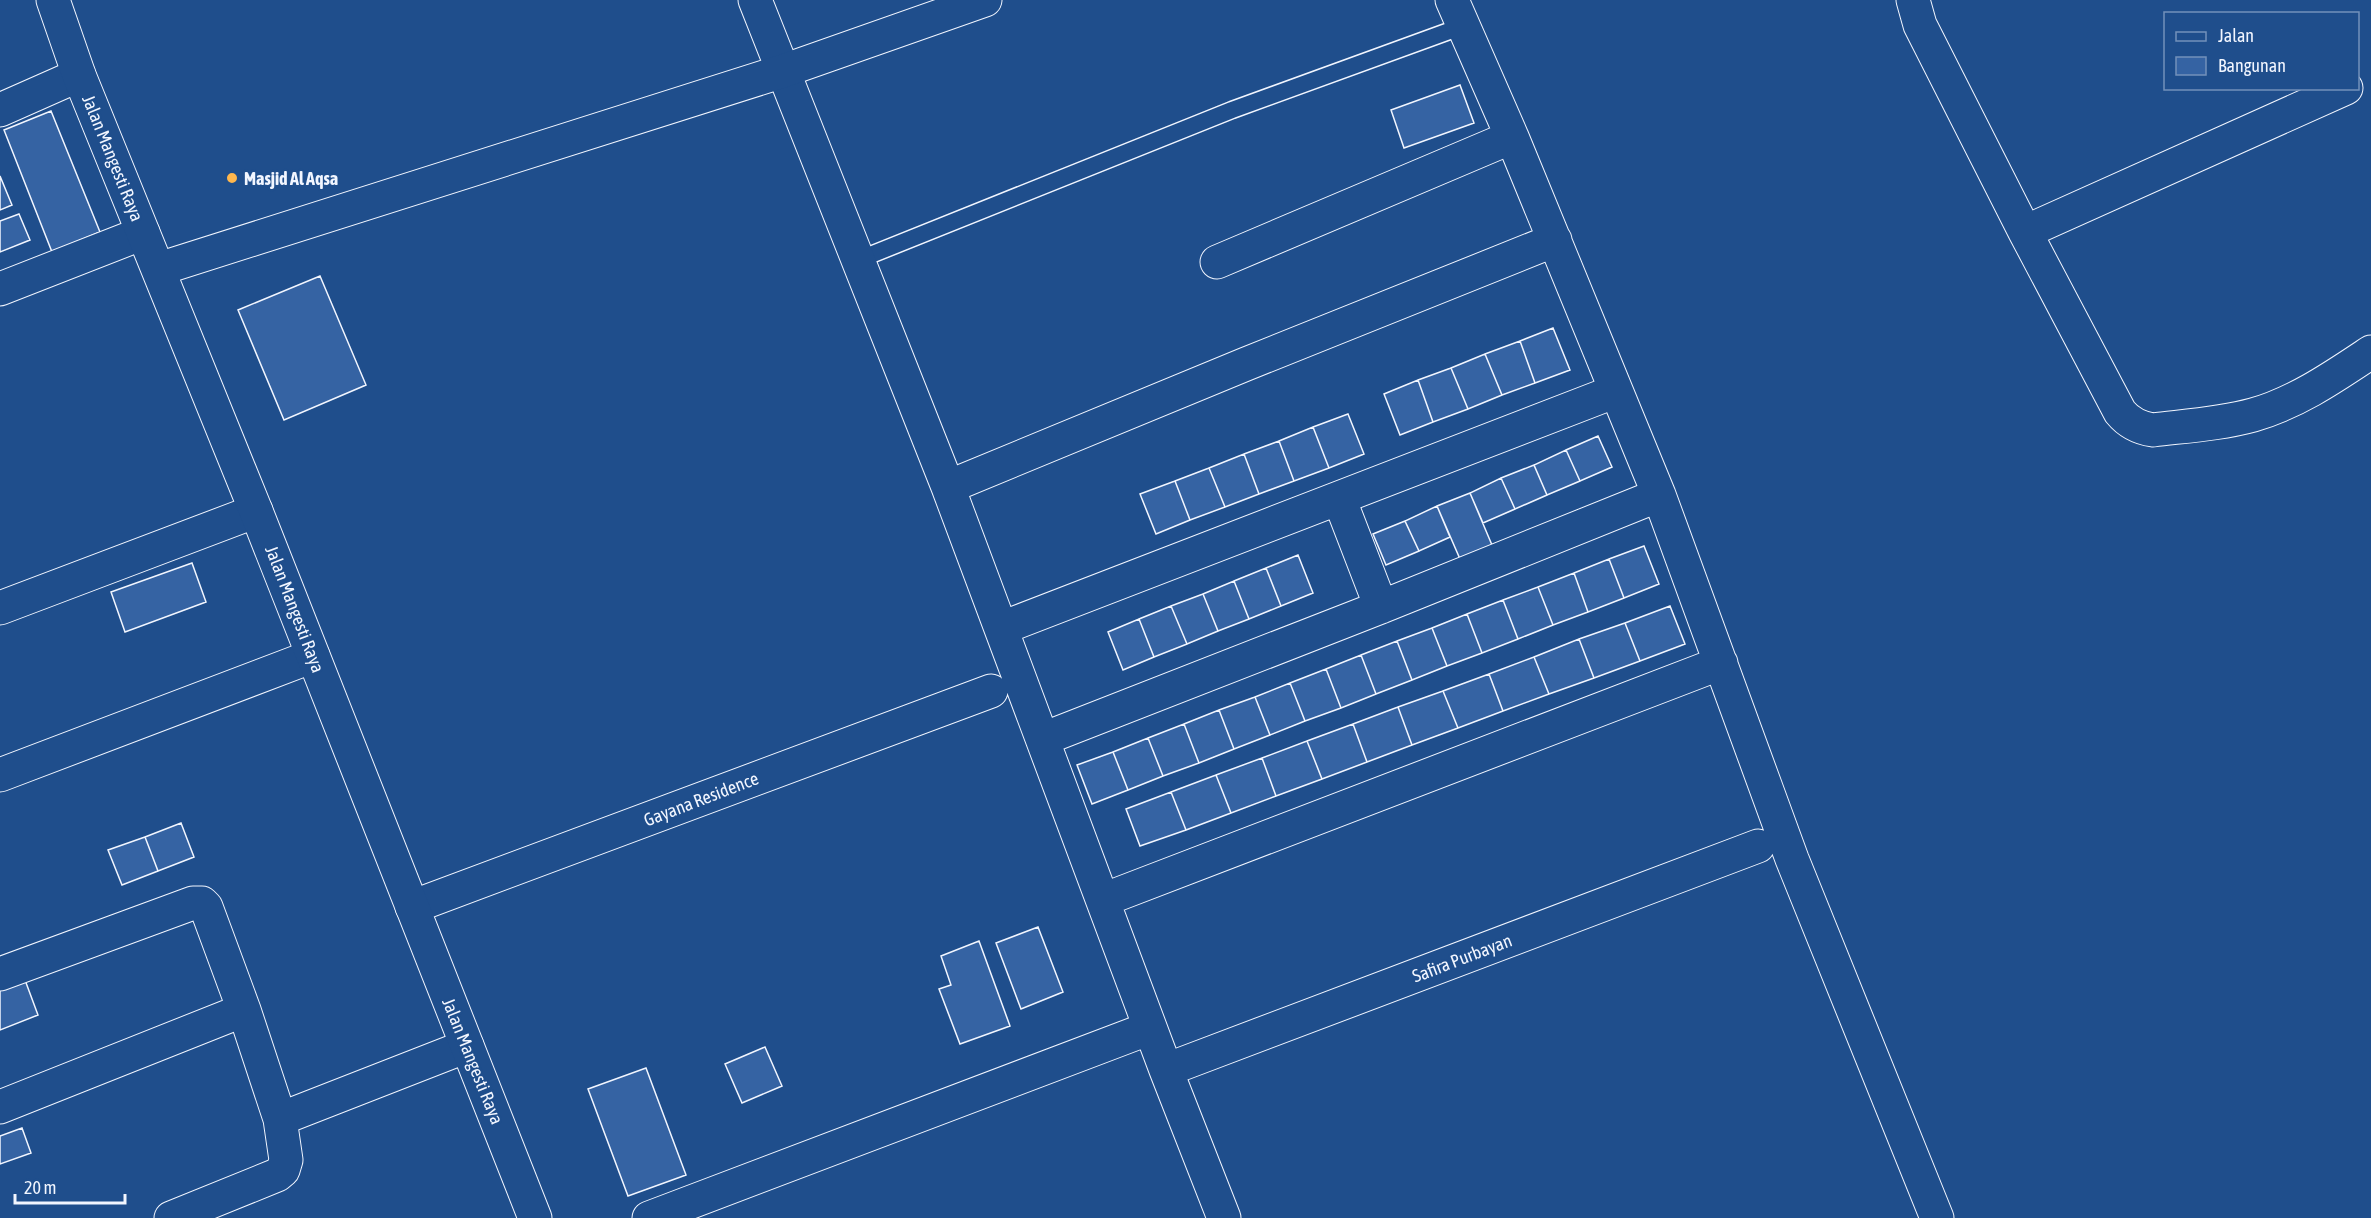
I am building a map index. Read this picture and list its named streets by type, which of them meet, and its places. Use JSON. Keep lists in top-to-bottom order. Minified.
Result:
{"streets":{"street":["Jalan Mangesti Raya","Gayana Residence","Safira Purbayan"]},"crossings":[["Jalan Mangesti Raya","Gayana Residence"]],"places":["Masjid Al Aqsa"],"legend":["Jalan","Bangunan"],"scale_bar":"20 m"}
